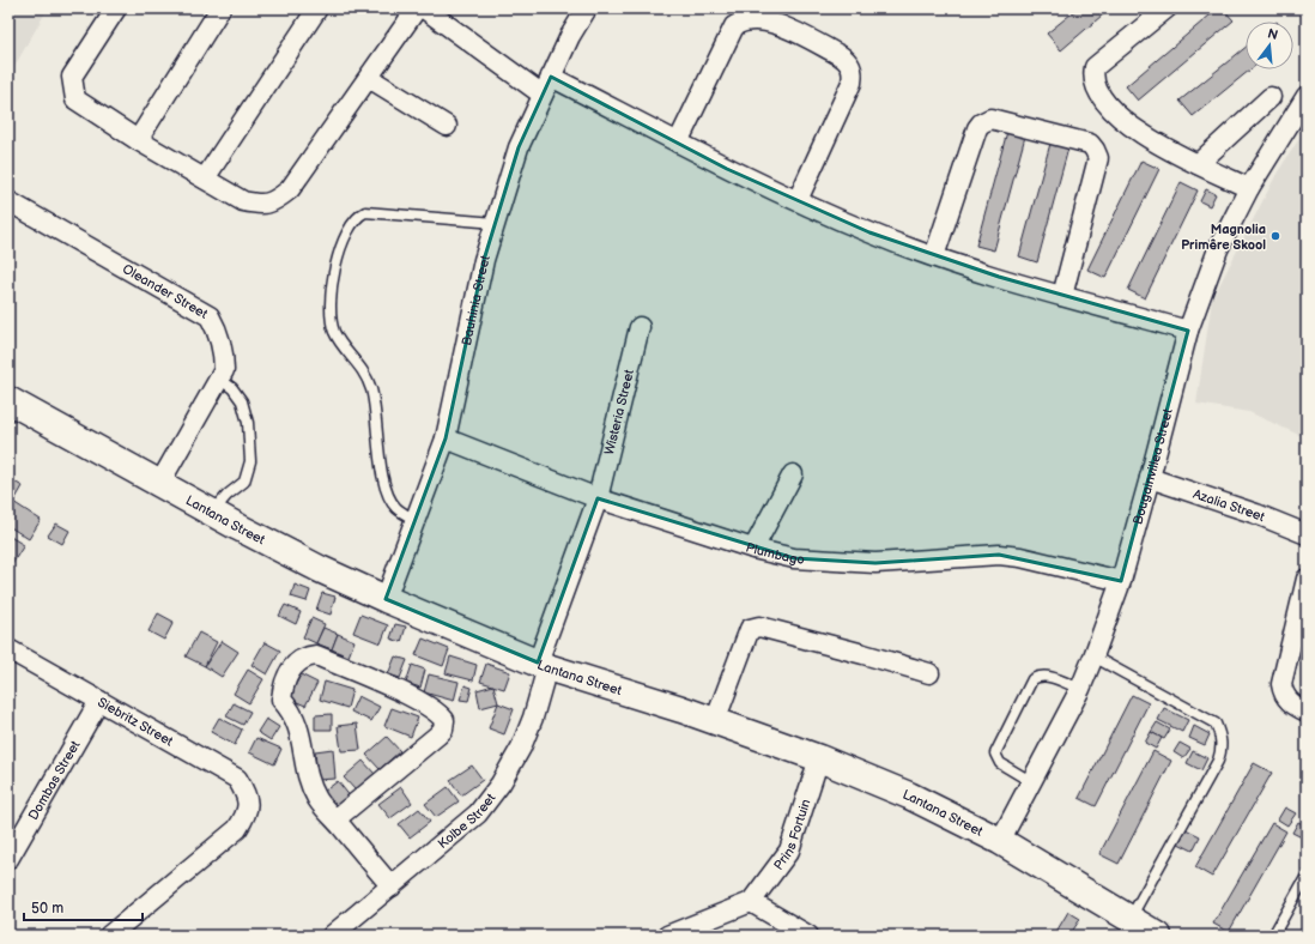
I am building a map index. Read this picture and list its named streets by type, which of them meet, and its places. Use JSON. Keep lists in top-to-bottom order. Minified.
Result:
{"streets":{"street":["Oleander Street","Bauhinia Street","Wisteria Street","Bougainvillea Street","Azalia Street","Lantana Street","Plumbago","Siebritz Street","Dombas Street","Kolbe Street","Prins Fortuin"]},"crossings":[["Oleander Street","Lantana Street"],["Bauhinia Street","Lantana Street"],["Bauhinia Street","Plumbago"],["Wisteria Street","Lantana Street"],["Wisteria Street","Plumbago"],["Wisteria Street","Kolbe Street"],["Bougainvillea Street","Azalia Street"],["Bougainvillea Street","Lantana Street"],["Bougainvillea Street","Plumbago"],["Lantana Street","Kolbe Street"],["Lantana Street","Prins Fortuin"],["Siebritz Street","Dombas Street"]],"places":["Magnolia Primêre Skool"],"scale_bar":"50 m","north":"top"}
